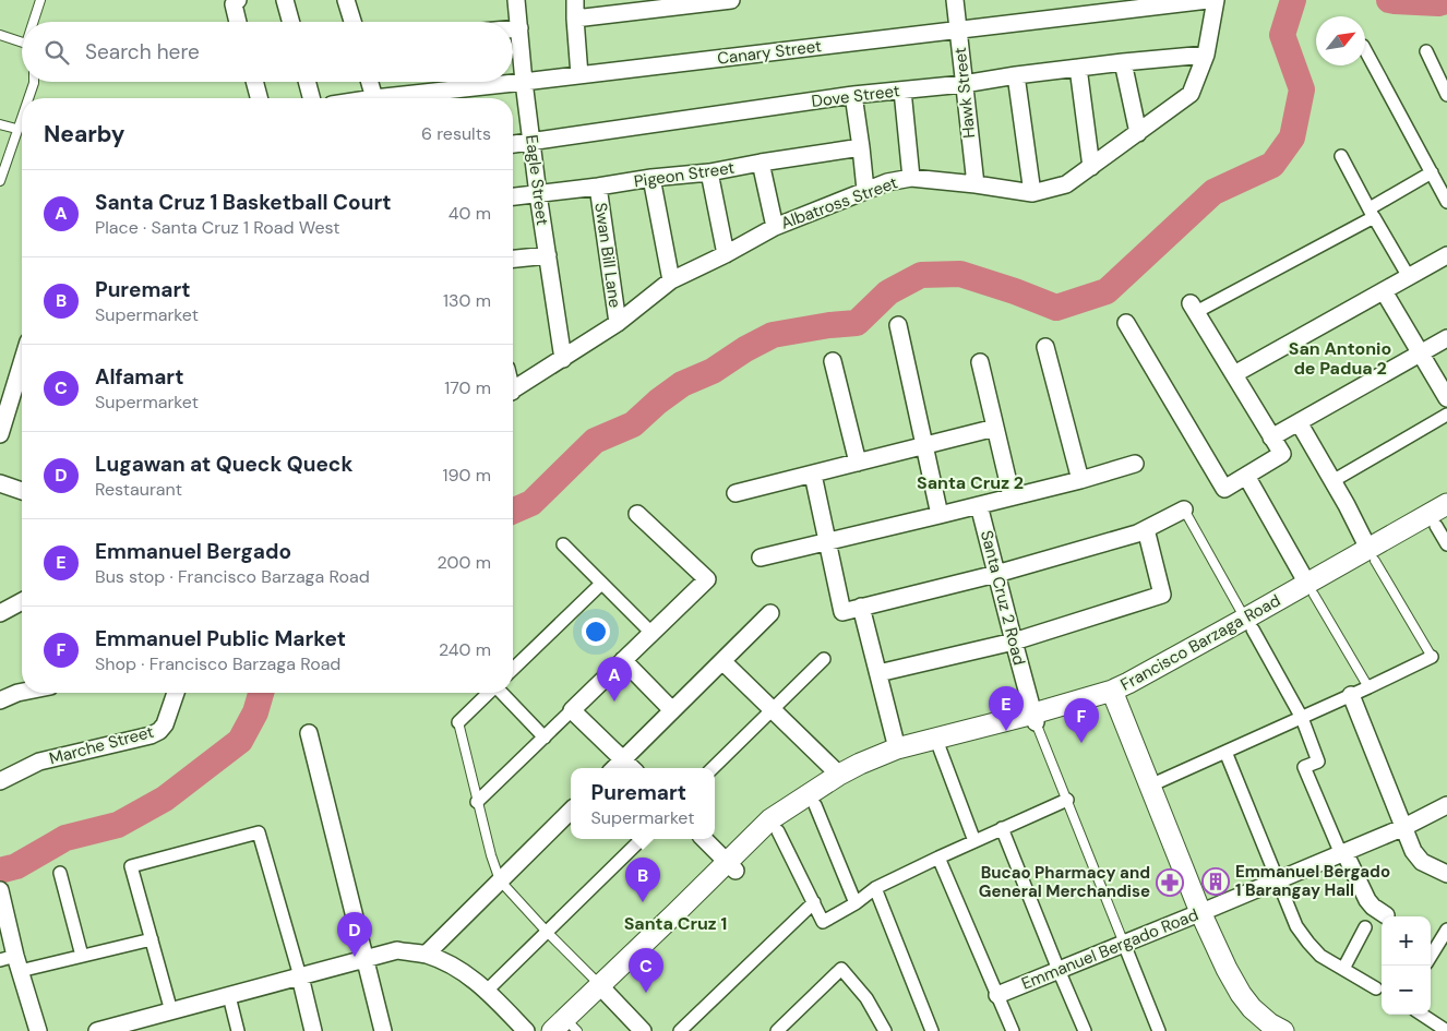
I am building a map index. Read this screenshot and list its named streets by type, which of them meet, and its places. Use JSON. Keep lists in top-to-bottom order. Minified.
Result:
{"streets":{"street":["Canary Street","Hawk Street","Dove Street","Pigeon Street","Eagle Street","Albatross Street","Swan Bill Lane","Santa Cruz 2 Road","Francisco Barzaga Road","Marche Street","Emmanuel Bergado Road"]},"crossings":[["Canary Street","Hawk Street"],["Canary Street","Eagle Street"],["Hawk Street","Dove Street"],["Hawk Street","Albatross Street"],["Dove Street","Eagle Street"],["Dove Street","Albatross Street"],["Pigeon Street","Eagle Street"],["Pigeon Street","Swan Bill Lane"],["Eagle Street","Albatross Street"],["Albatross Street","Swan Bill Lane"],["Santa Cruz 2 Road","Francisco Barzaga Road"]],"districts":["San Antonio de Padua 2","Santa Cruz 2","Santa Cruz 1"],"places":{"building":["Emmanuel Bergado 1 Barangay Hall"],"pharmacy":["Bucao Pharmacy and General Merchandise"]},"north":"top right","page":{"search":"Search here","heading":["Nearby","6 results"],"list":[{"mark":"A","name":"Santa Cruz 1 Basketball Court","note":"Place · Santa Cruz 1 Road West","value":"40 m"},{"mark":"B","name":"Puremart","note":"Supermarket","value":"130 m"},{"mark":"C","name":"Alfamart","note":"Supermarket","value":"170 m"},{"mark":"D","name":"Lugawan at Queck Queck","note":"Restaurant","value":"190 m"},{"mark":"E","name":"Emmanuel Bergado","note":"Bus stop · Francisco Barzaga Road","value":"200 m"},{"mark":"F","name":"Emmanuel Public Market","note":"Shop · Francisco Barzaga Road","value":"240 m"}],"pins":["A","E","F","B","D","C"],"popup":["Puremart","Supermarket"],"map_buttons":["+","−"]}}
